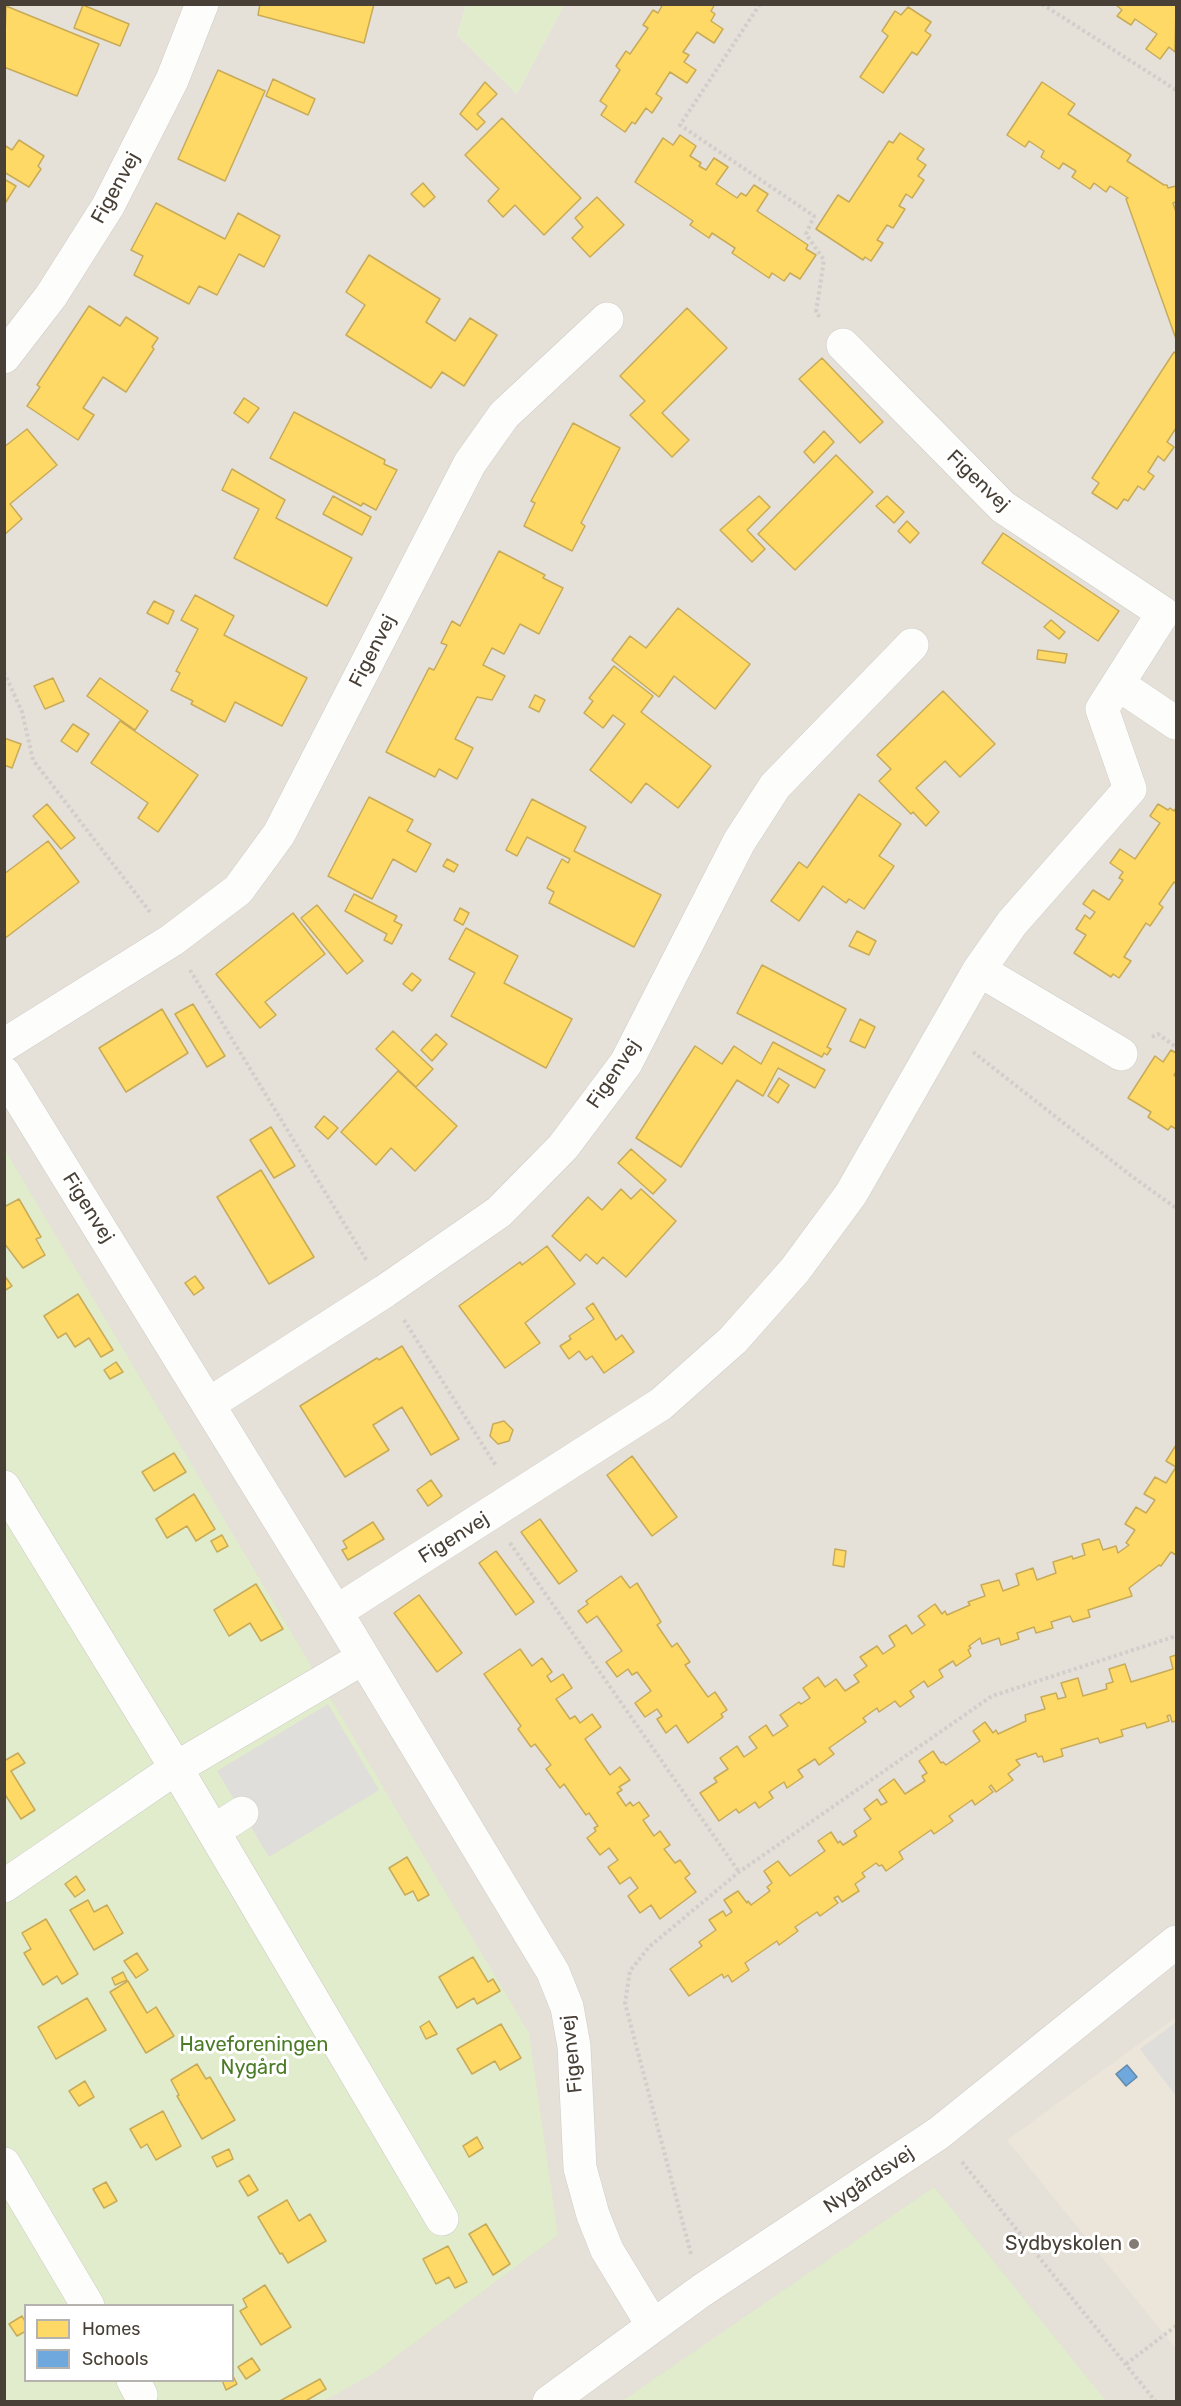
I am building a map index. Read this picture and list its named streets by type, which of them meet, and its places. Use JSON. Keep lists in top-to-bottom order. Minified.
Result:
{"streets":{"street":["Figenvej","Nygårdsvej"]},"crossings":[["Figenvej","Nygårdsvej"]],"parks":["Haveforeningen Nygård"],"places":["Sydbyskolen"],"legend":["Homes","Schools"]}
